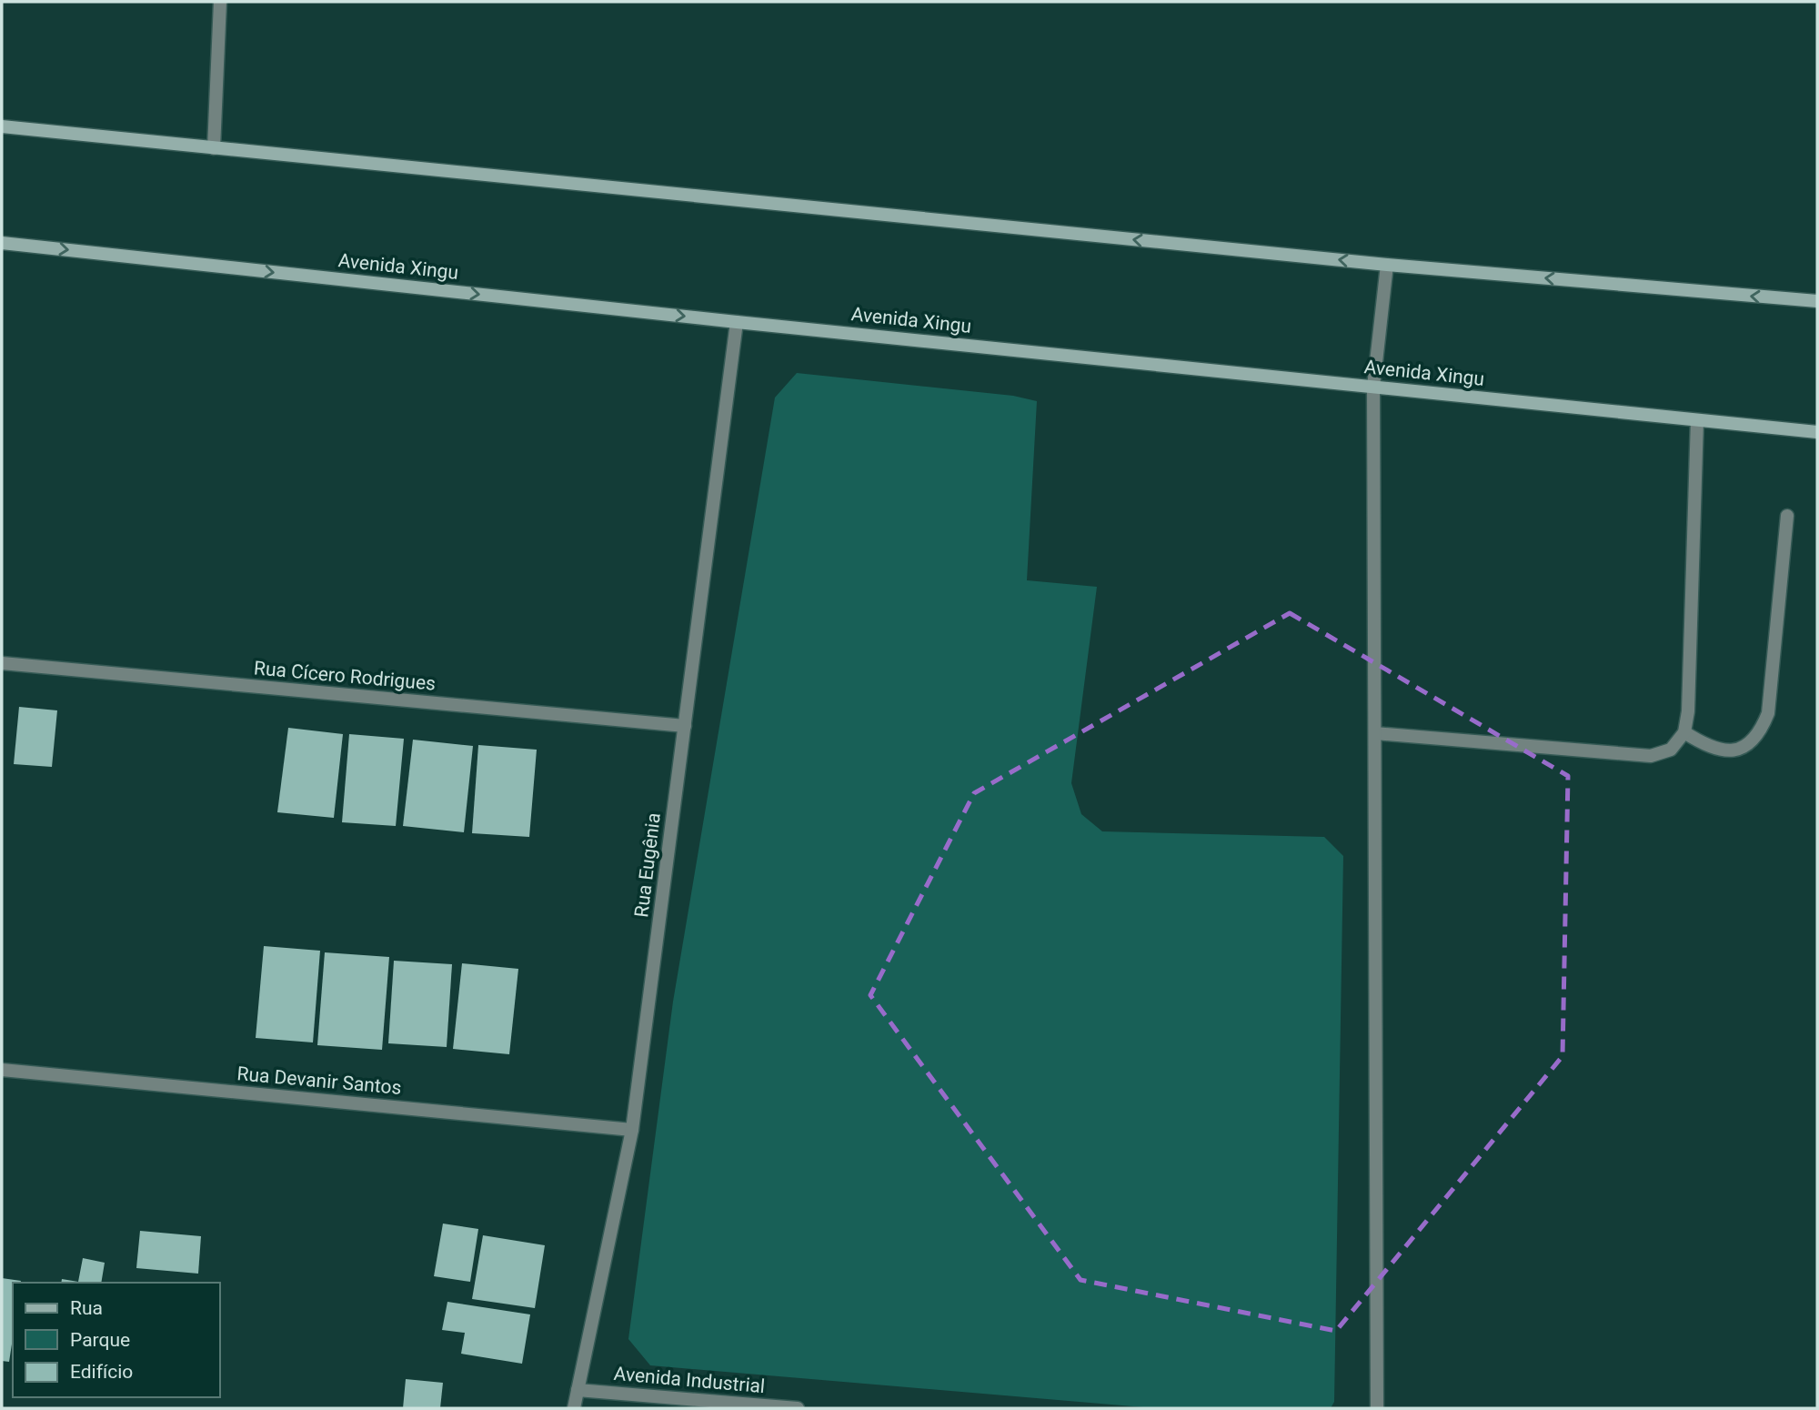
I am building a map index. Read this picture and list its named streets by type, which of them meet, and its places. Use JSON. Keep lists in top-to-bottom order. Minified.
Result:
{"streets":{"main road":["Avenida Xingu"],"street":["Rua Cícero Rodrigues","Rua Eugênia","Rua Devanir Santos","Avenida Industrial"]},"crossings":[["Avenida Xingu","Rua Eugênia"],["Rua Cícero Rodrigues","Rua Eugênia"],["Rua Eugênia","Rua Devanir Santos"],["Rua Eugênia","Avenida Industrial"]],"one_way":["Avenida Xingu"],"legend":["Rua","Parque","Edifício"]}
